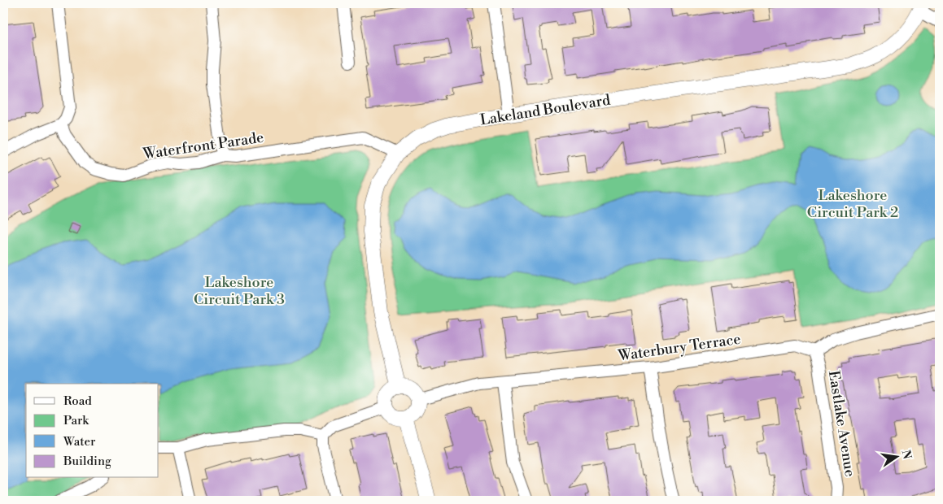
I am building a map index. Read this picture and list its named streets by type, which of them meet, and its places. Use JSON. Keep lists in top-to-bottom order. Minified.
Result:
{"streets":{"street":["Lakeland Boulevard","Waterfront Parade","Waterbury Terrace","Eastlake Avenue"]},"crossings":[["Lakeland Boulevard","Waterfront Parade"],["Lakeland Boulevard","Waterbury Terrace"],["Waterbury Terrace","Eastlake Avenue"]],"parks":["Lakeshore Circuit Park 2","Lakeshore Circuit Park 3"],"legend":["Road","Park","Water","Building"],"north":"right"}
